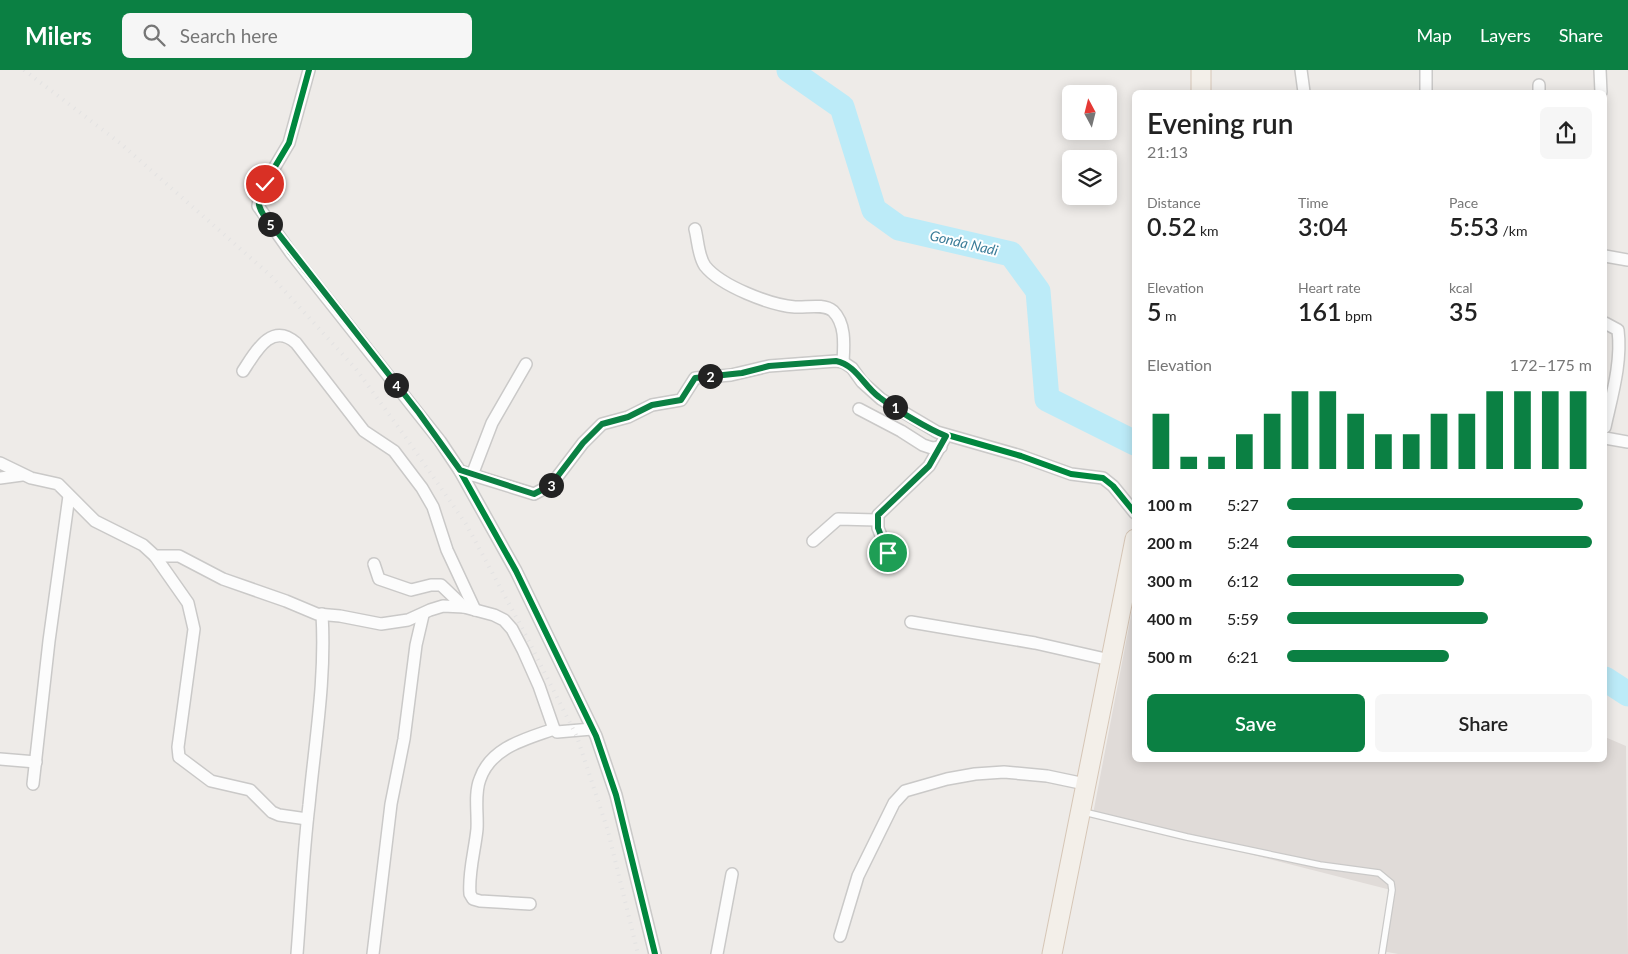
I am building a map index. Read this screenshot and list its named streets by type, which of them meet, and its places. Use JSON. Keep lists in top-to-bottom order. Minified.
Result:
{"water":["Gonda Nadi"],"north":"top","page":{"header":"Milers","search":"Search here","nav":["Map","Layers","Share"],"heading":["Evening run","21:13"],"stats":[["Distance","0.52 km"],["Time","3:04"],["Pace","5:53 /km"],["Elevation","5 m"],["Heart rate","161 bpm"],["kcal","35"]],"pins":["5","2","4","1","3"],"chart":["Elevation","172–175 m"],"list":[{"name":"100 m","note":"5:27"},{"name":"200 m","note":"5:24"},{"name":"300 m","note":"6:12"},{"name":"400 m","note":"5:59"},{"name":"500 m","note":"6:21"}],"buttons":["Save","Share"]}}
